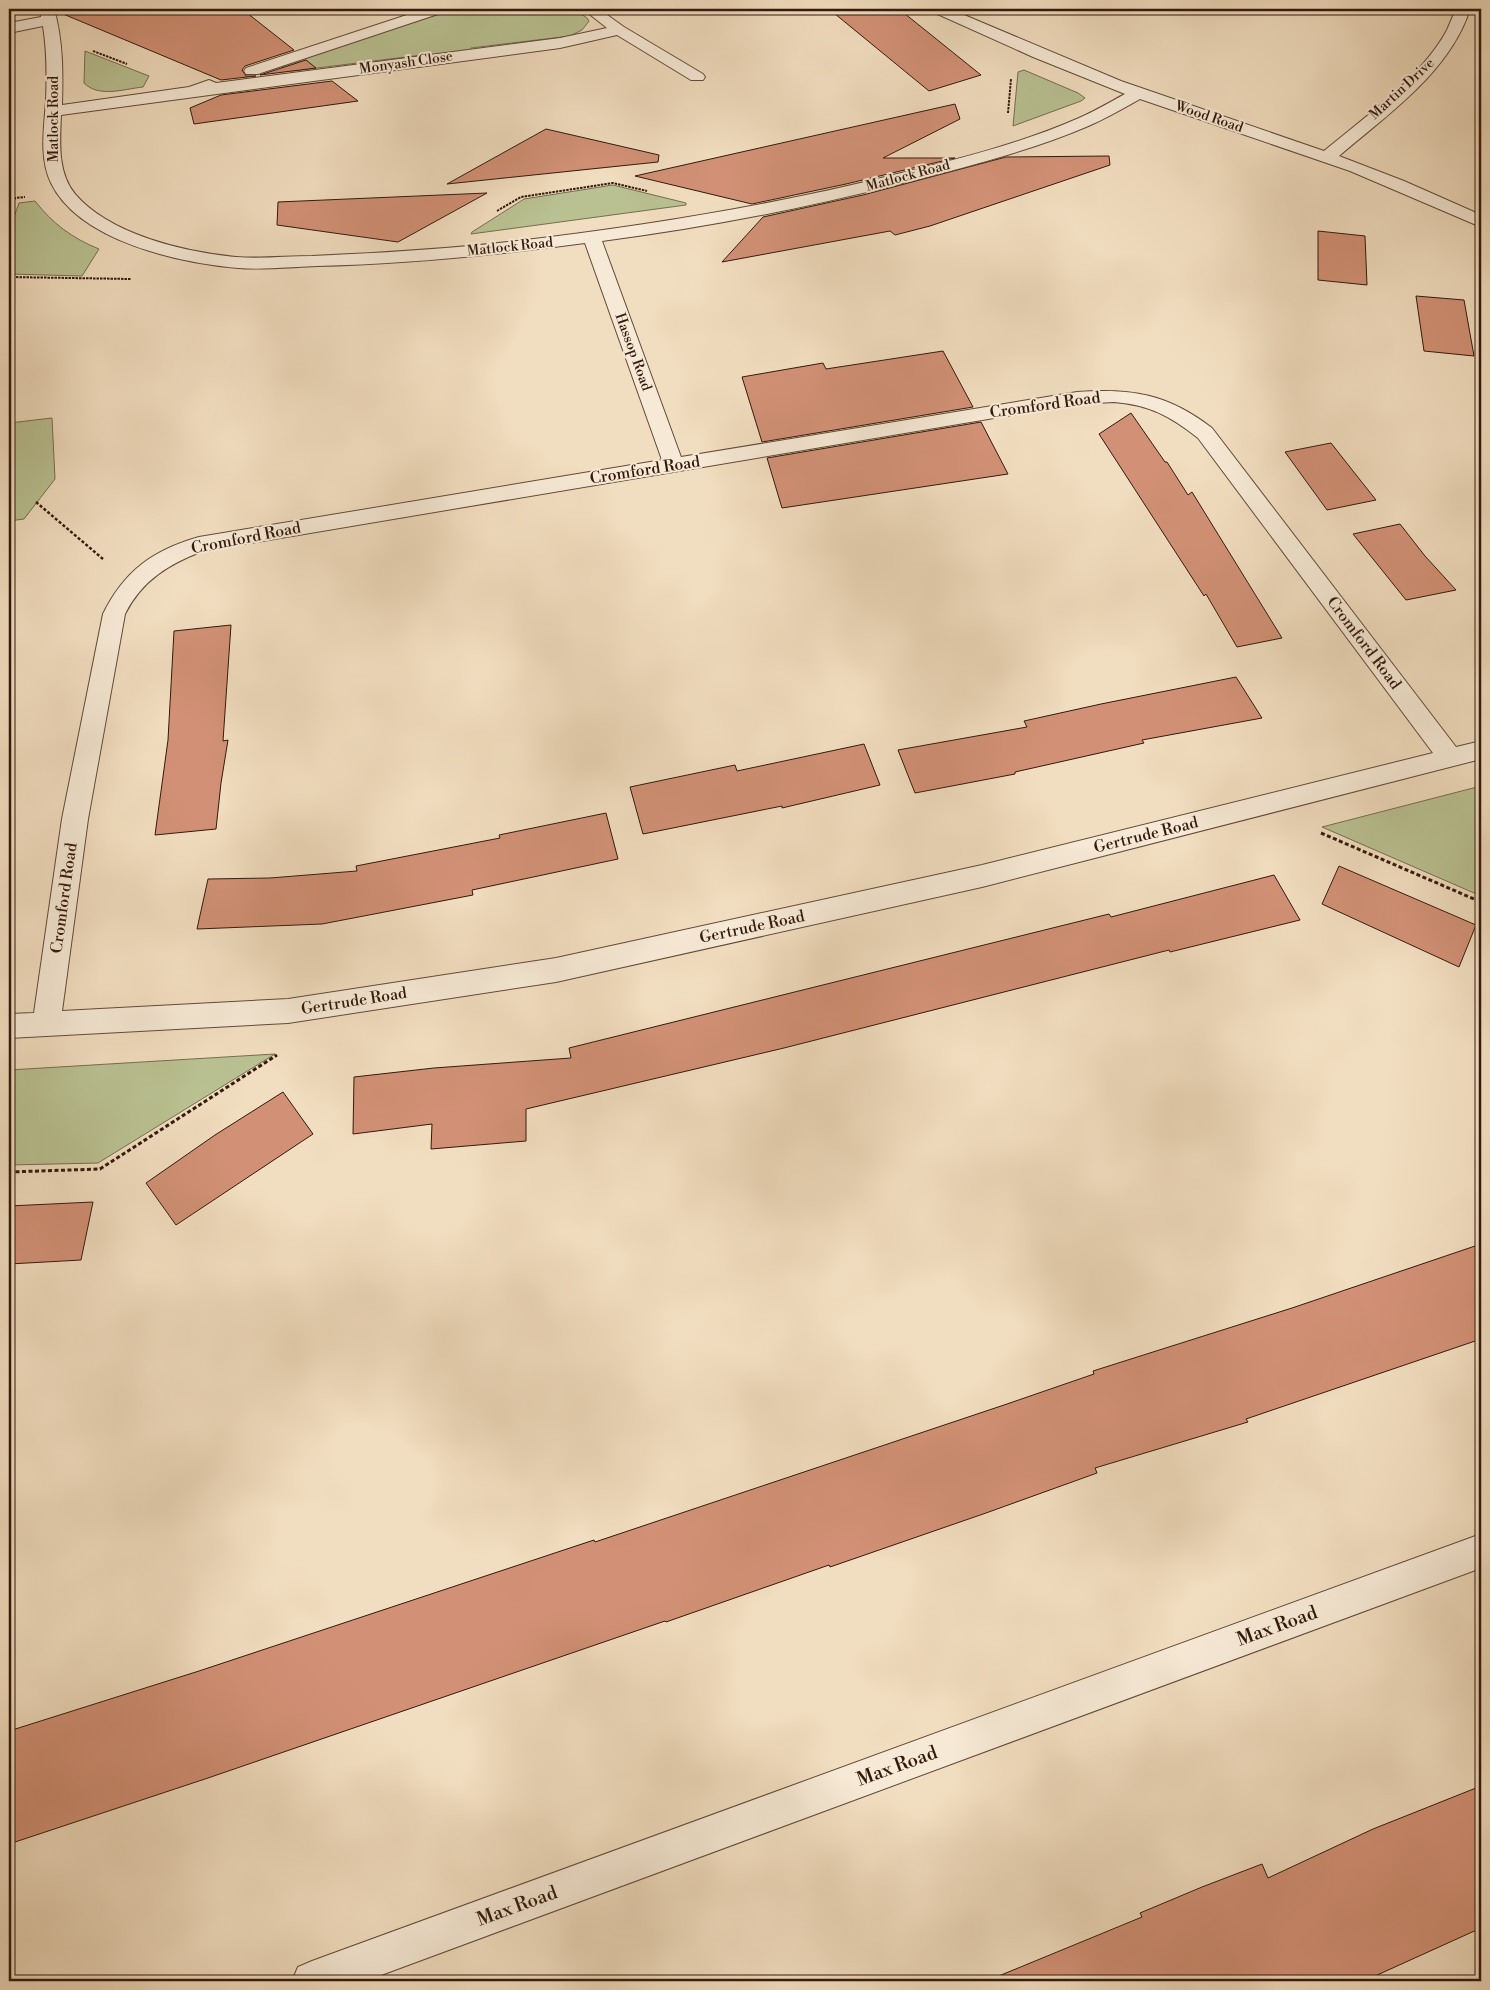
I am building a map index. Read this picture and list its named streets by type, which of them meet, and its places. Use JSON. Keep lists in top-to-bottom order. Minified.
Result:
{"streets":{"street":["Monyash Close","Martin Drive","Wood Road","Matlock Road","Hassop Road","Cromford Road","Gertrude Road","Max Road"]},"crossings":[["Monyash Close","Matlock Road"],["Martin Drive","Wood Road"],["Wood Road","Matlock Road"],["Matlock Road","Hassop Road"],["Hassop Road","Cromford Road"],["Cromford Road","Gertrude Road"]]}
